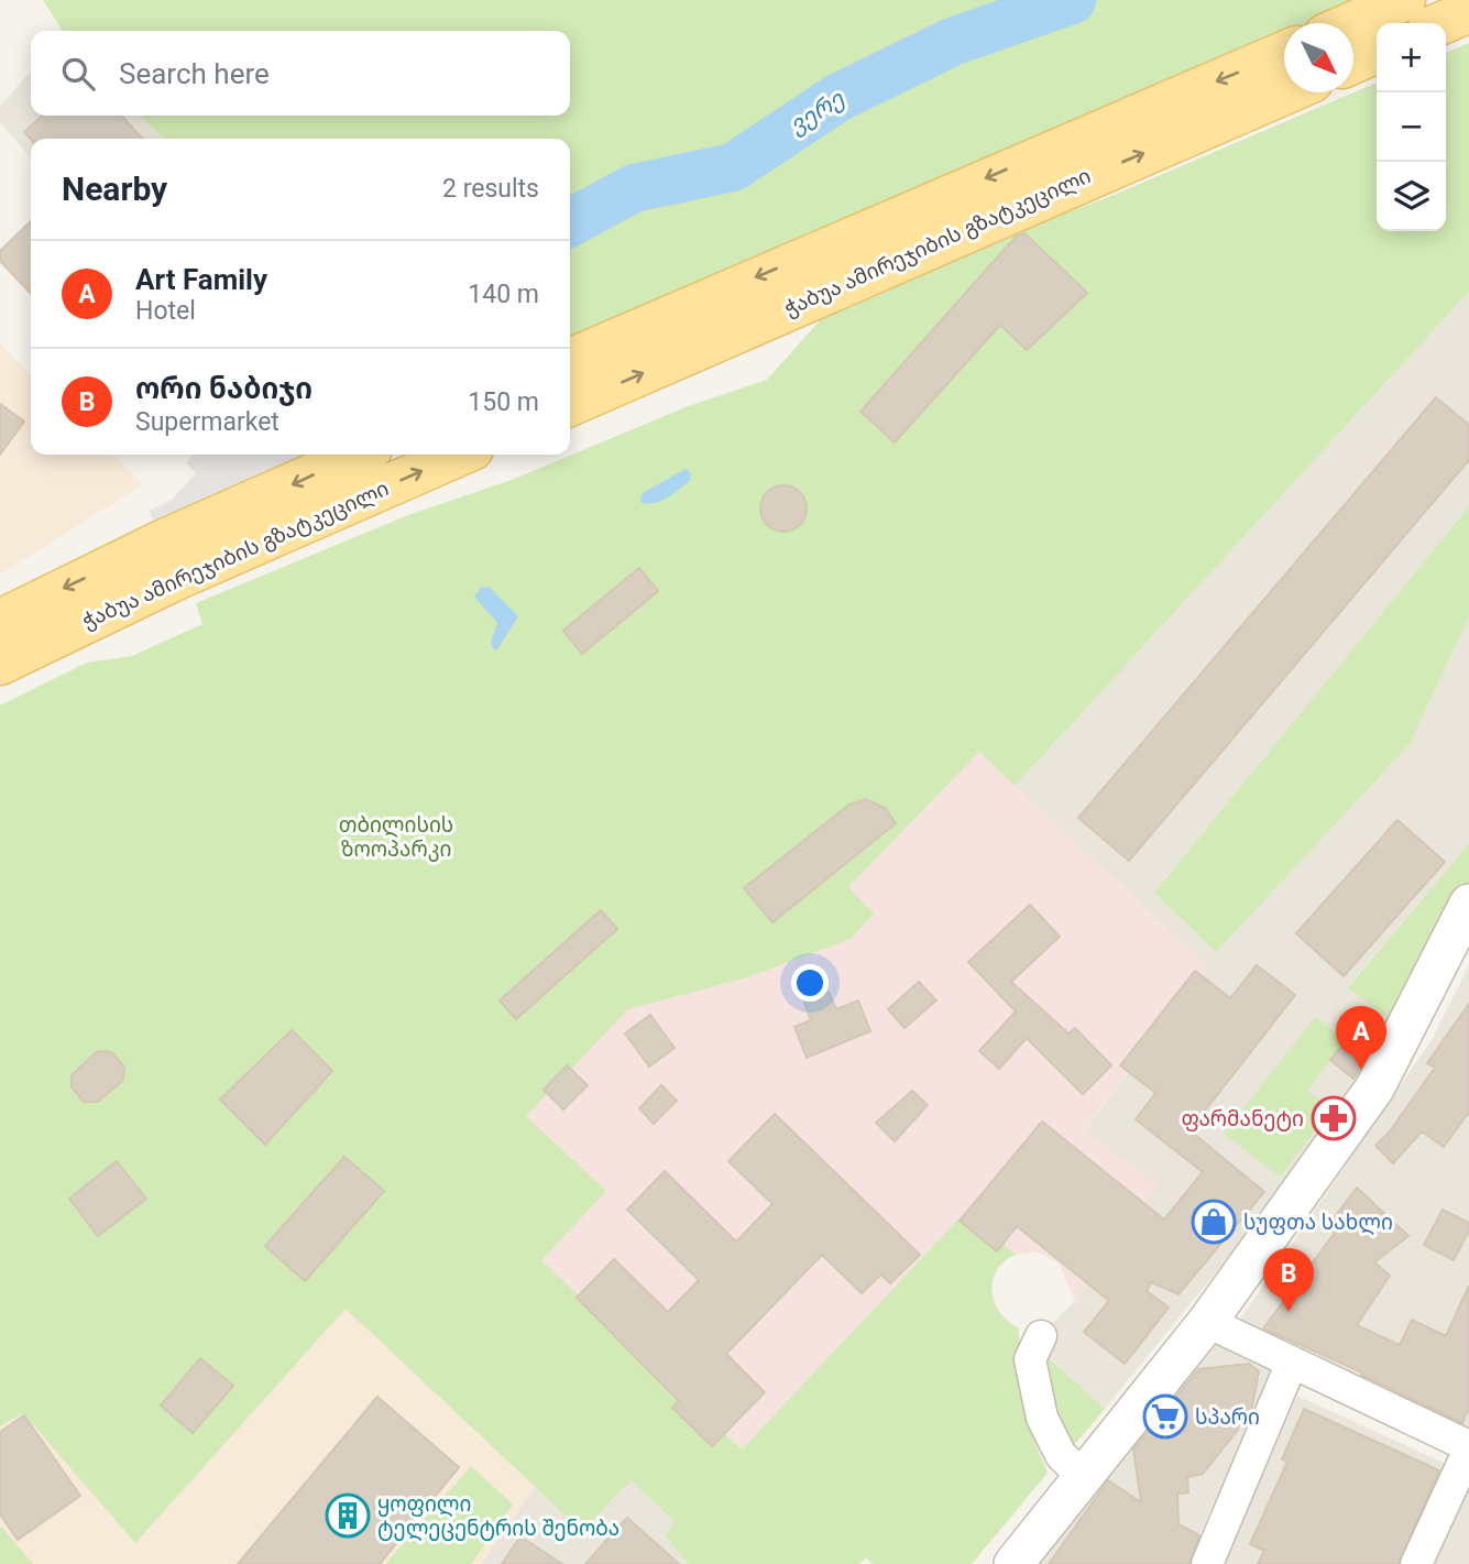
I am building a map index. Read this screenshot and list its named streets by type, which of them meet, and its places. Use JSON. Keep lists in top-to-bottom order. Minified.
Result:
{"streets":{"main road":["ჭაბუა ამირეჯიბის გზატკეცილი"]},"water":["ვერე"],"parks":["თბილისის ზოოპარკი"],"places":{"pharmacy":["ფარმანეტი"],"shop":["სუფთა სახლი"],"supermarket":["სპარი"],"building":["ყოფილი ტელეცენტრის შენობა"]},"north":"bottom right","page":{"map_buttons":["+","−"],"search":"Search here","heading":["Nearby","2 results"],"list":[{"mark":"A","name":"Art Family","note":"Hotel","value":"140 m"},{"mark":"B","name":"ორი ნაბიჯი","note":"Supermarket","value":"150 m"}],"pins":["A","B"]}}
